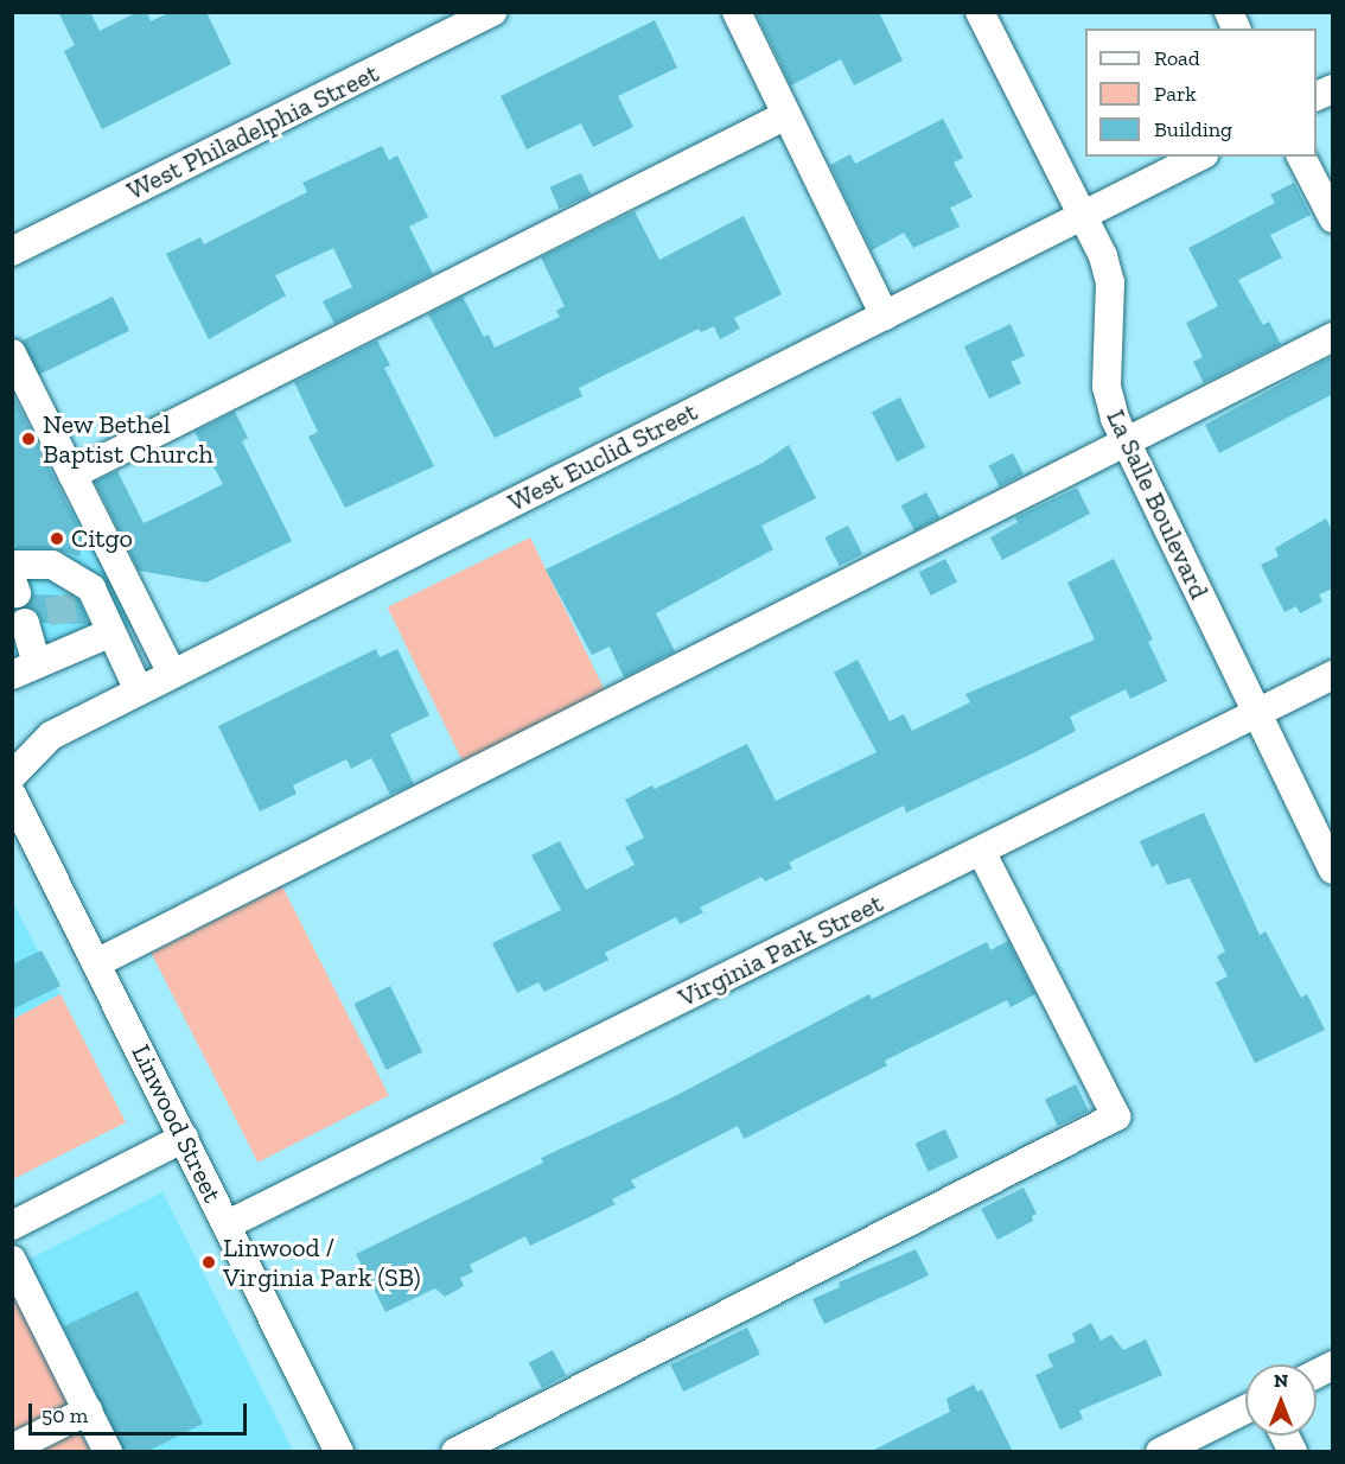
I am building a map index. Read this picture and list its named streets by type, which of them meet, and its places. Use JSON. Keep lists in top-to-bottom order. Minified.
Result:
{"streets":{"street":["West Philadelphia Street","West Euclid Street","La Salle Boulevard","Virginia Park Street","Linwood Street"]},"crossings":[["West Euclid Street","La Salle Boulevard"],["La Salle Boulevard","Virginia Park Street"],["Virginia Park Street","Linwood Street"]],"places":["New Bethel Baptist Church","Citgo","Linwood / Virginia Park (SB)"],"legend":["Road","Park","Building"],"scale_bar":"50 m","north":"top"}
